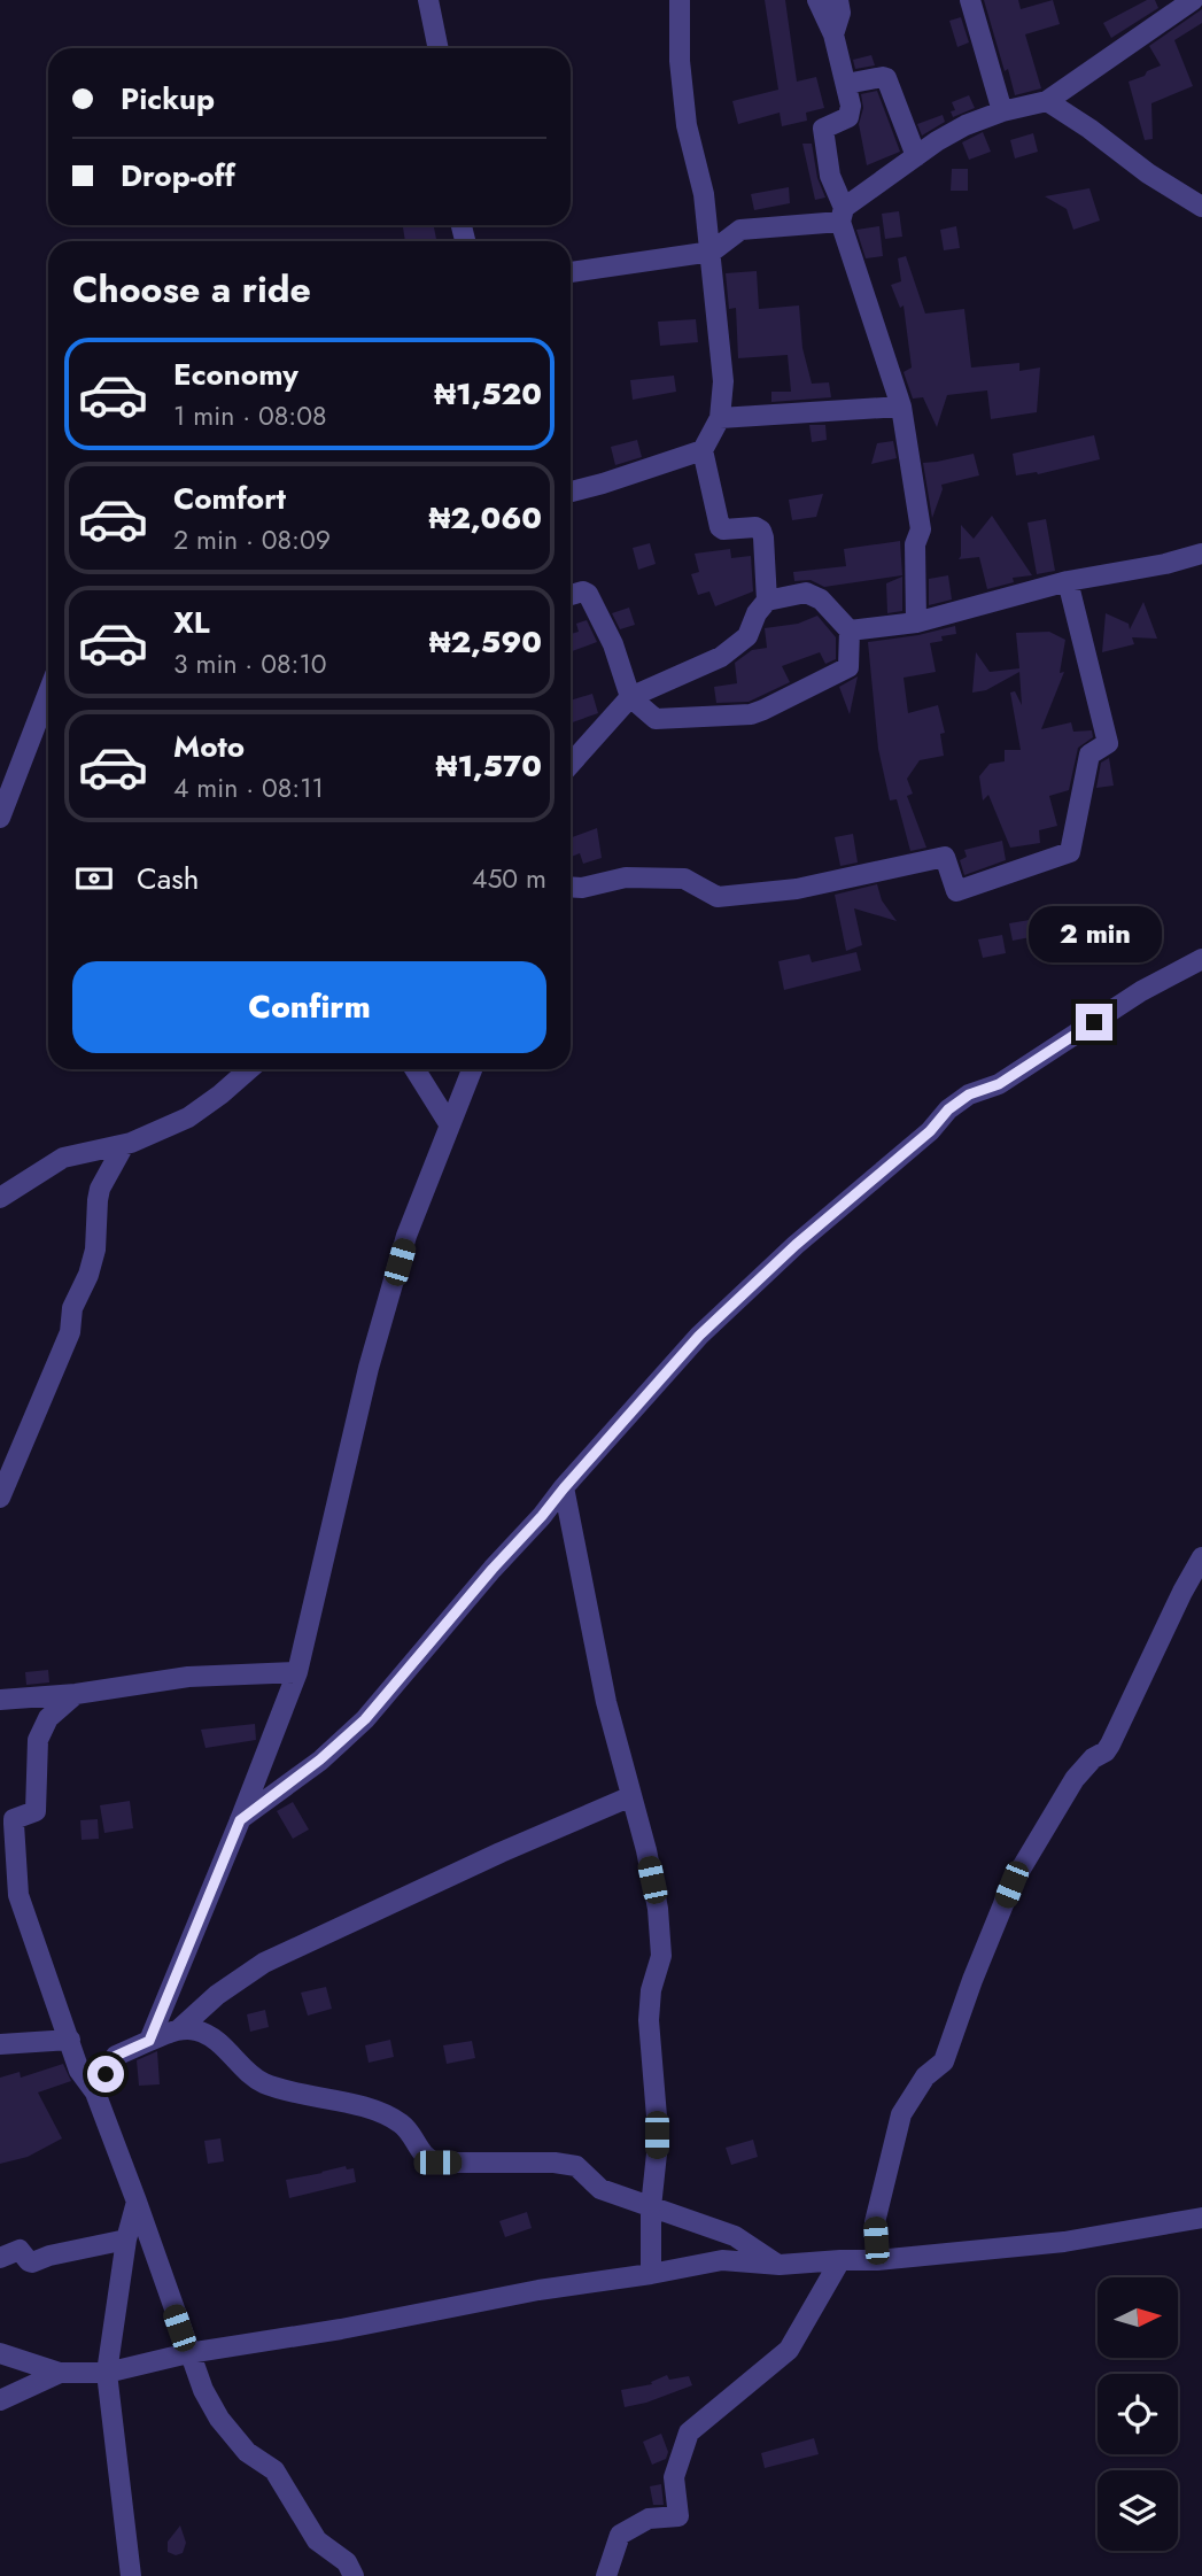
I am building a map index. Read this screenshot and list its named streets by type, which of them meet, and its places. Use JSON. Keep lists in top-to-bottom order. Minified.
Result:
{"north":"right","page":{"banner":["Pickup","Drop-off"],"heading":"Choose a ride","list":[{"name":"Economy","note":"1 min · 08:08","value":"₦1,520"},{"name":"Comfort","note":"2 min · 08:09","value":"₦2,060"},{"name":"XL","note":"3 min · 08:10","value":"₦2,590"},{"name":"Moto","note":"4 min · 08:11","value":"₦1,570"}],"pay":["Cash","450 m"],"bubble":"2 min","buttons":"Confirm"}}
